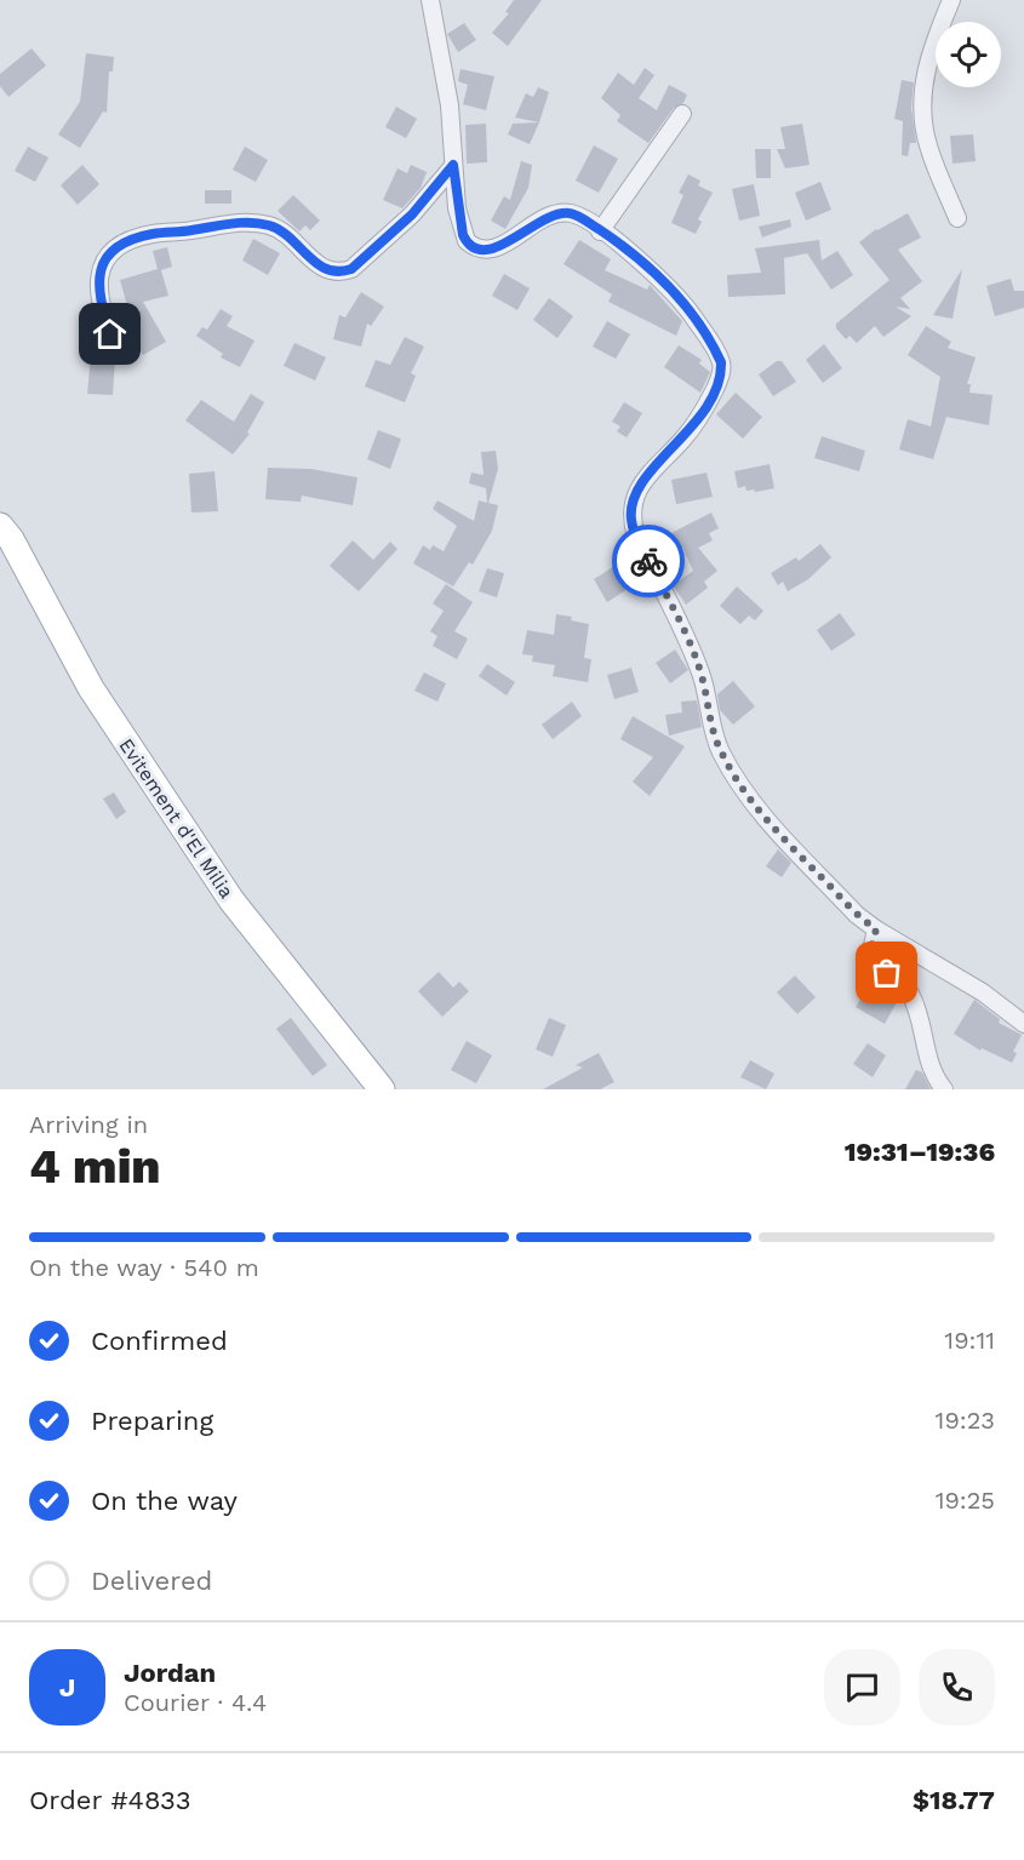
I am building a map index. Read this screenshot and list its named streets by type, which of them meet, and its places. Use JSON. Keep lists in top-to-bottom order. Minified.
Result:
{"streets":{"main road":["Evitement d'El Milia"]},"page":{"heading":["4 min","Arriving in","19:31–19:36"],"panel":["Jordan","Courier · 4.4","Order #4833","$18.77"],"bar":"On the way · 540 m","list":[["Confirmed","19:11"],["Preparing","19:23"],["On the way","19:25"],"Delivered"],"round":"J"}}
